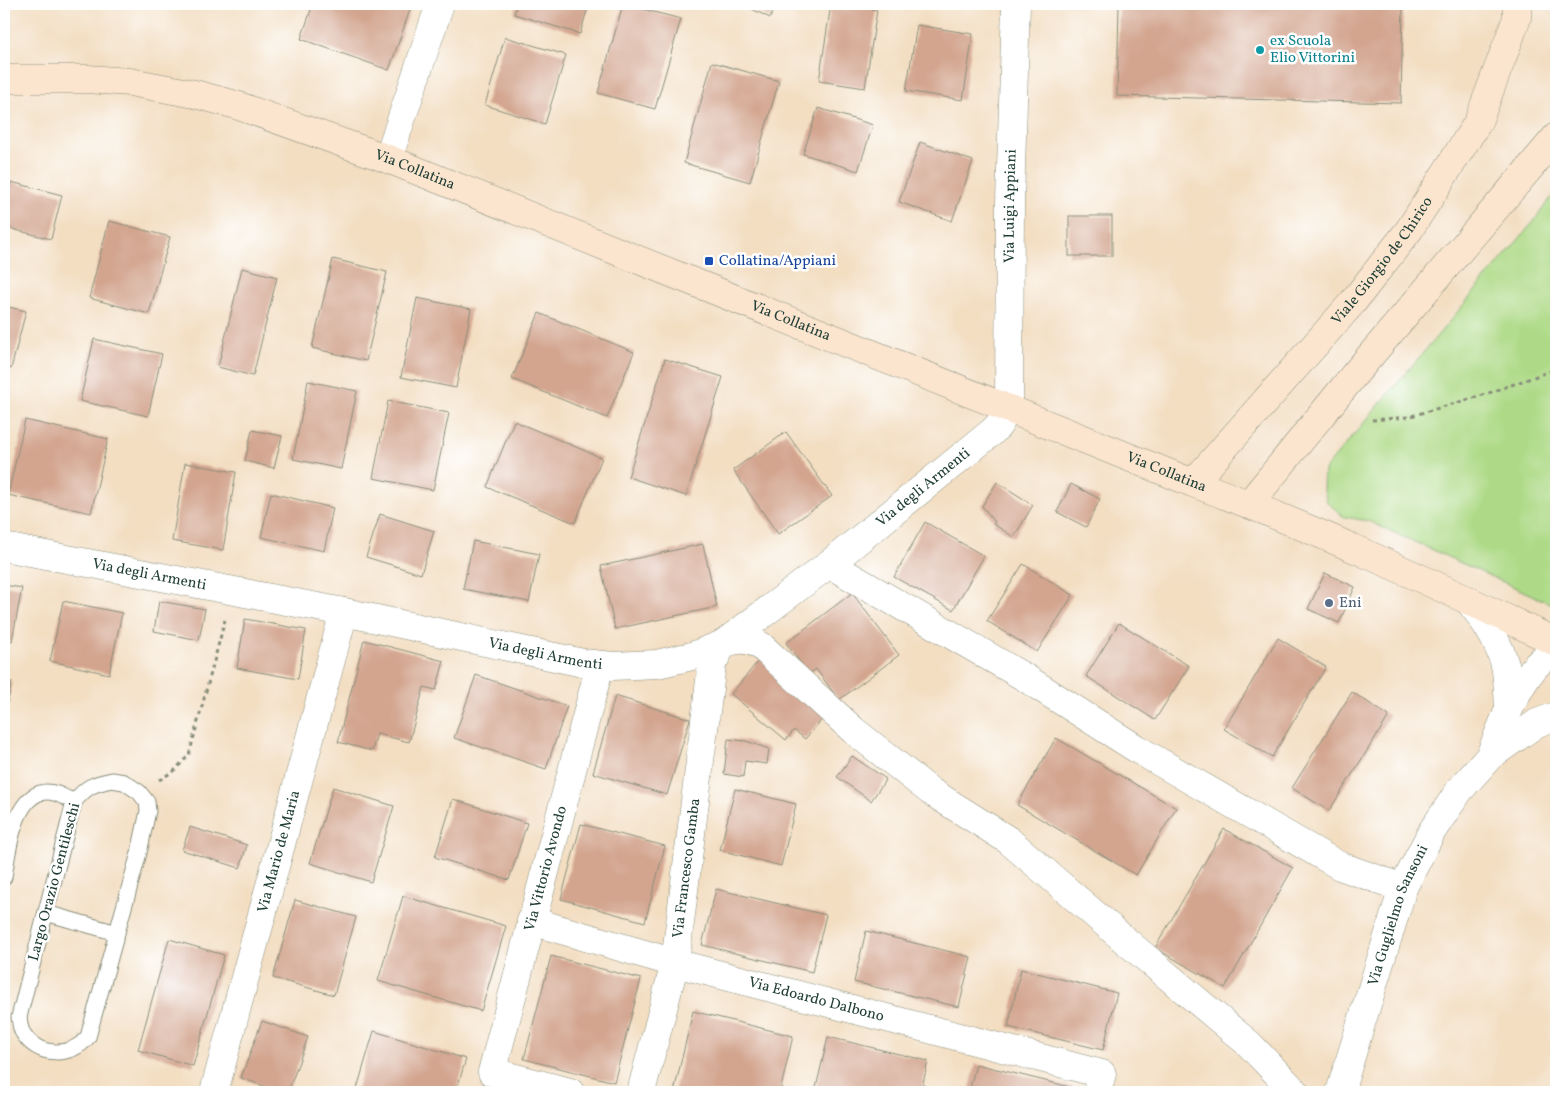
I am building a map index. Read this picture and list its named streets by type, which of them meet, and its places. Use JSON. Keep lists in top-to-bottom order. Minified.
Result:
{"streets":{"street":["Via Collatina","Via Luigi Appiani","Viale Giorgio de Chirico","Via degli Armenti","Via Mario de Maria","Via Francesco Gamba","Via Vittorio Avondo","Via Guglielmo Sansoni","Via Edoardo Dalbono"],"lane":["Largo Orazio Gentileschi"]},"crossings":[["Via Collatina","Via Luigi Appiani"],["Via Collatina","Viale Giorgio de Chirico"],["Via Collatina","Via degli Armenti"],["Via Luigi Appiani","Via degli Armenti"],["Via degli Armenti","Via Mario de Maria"],["Via degli Armenti","Via Francesco Gamba"],["Via degli Armenti","Via Vittorio Avondo"],["Via Francesco Gamba","Via Edoardo Dalbono"],["Via Vittorio Avondo","Via Edoardo Dalbono"]],"places":{"other":["ex Scuola Elio Vittorini","Eni"],"transit":["Collatina/Appiani"]}}
